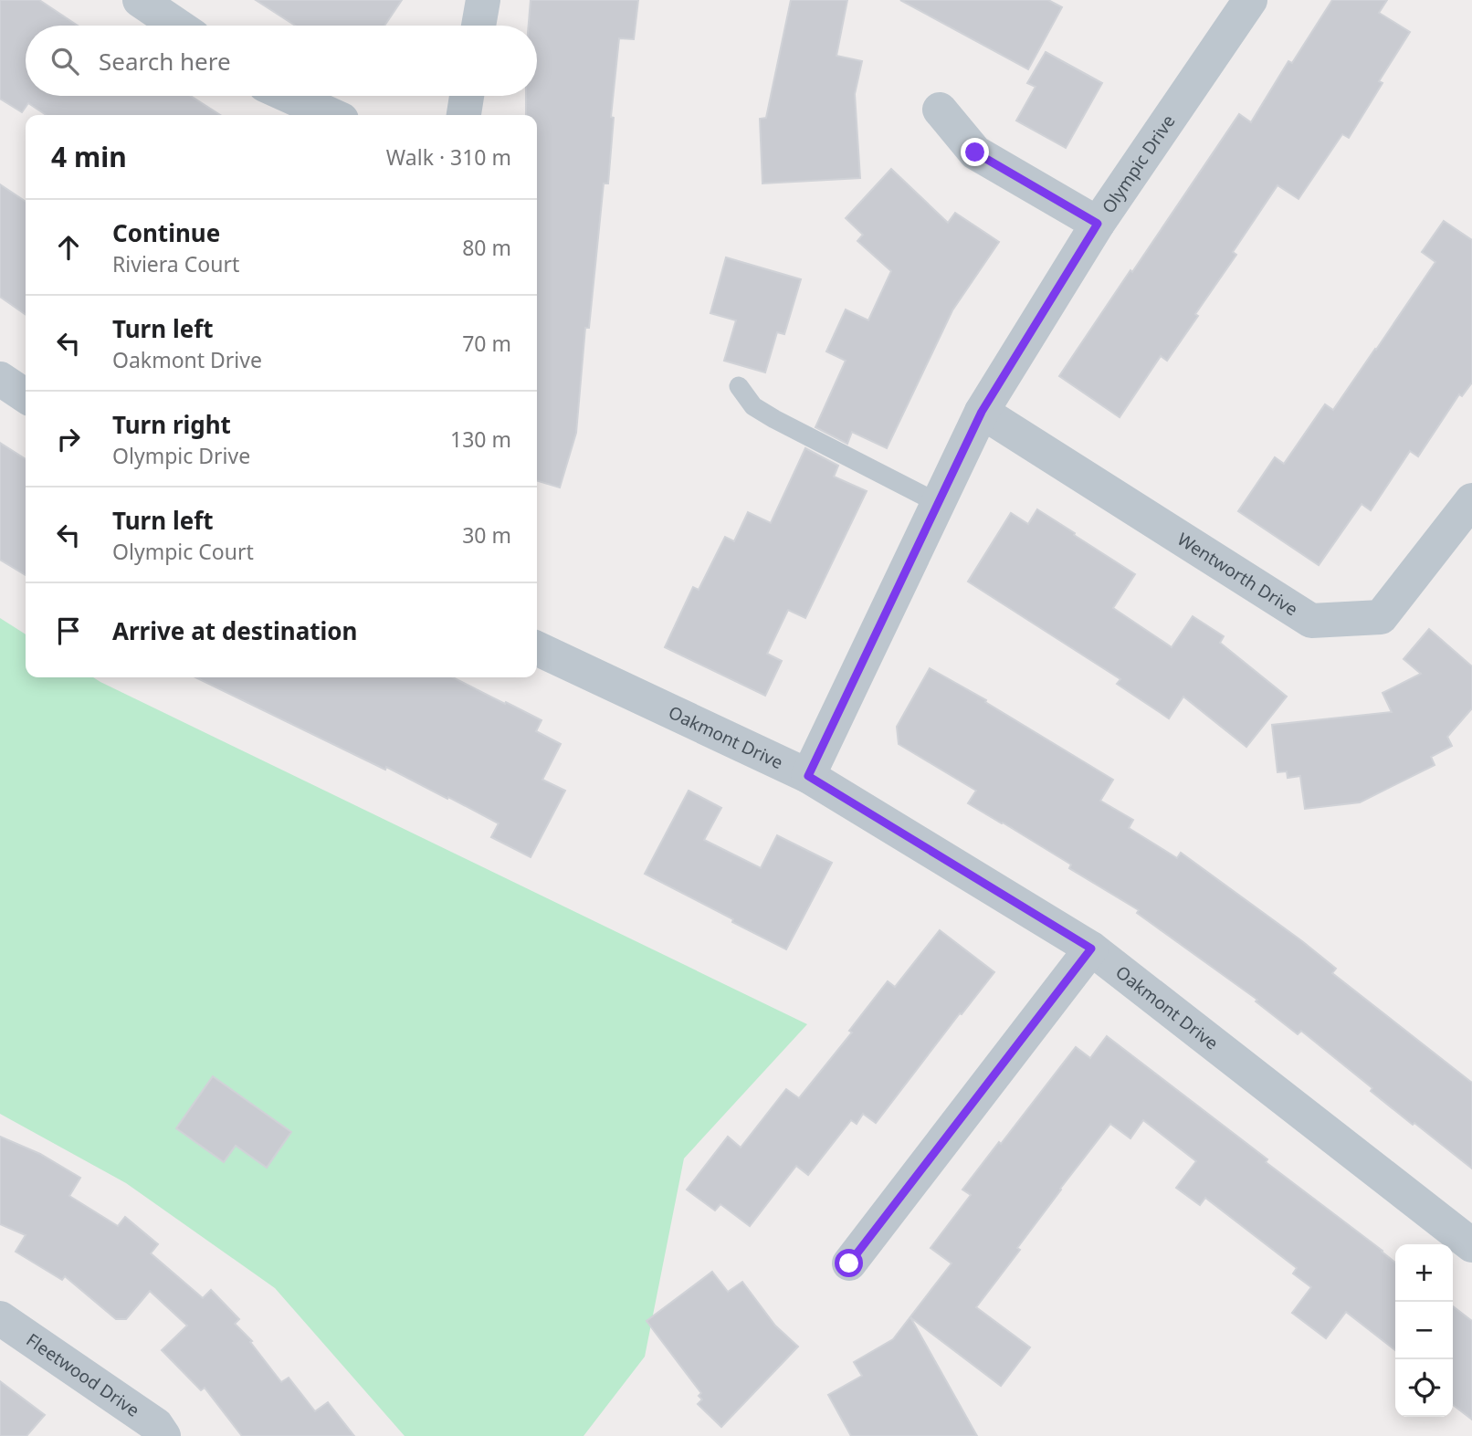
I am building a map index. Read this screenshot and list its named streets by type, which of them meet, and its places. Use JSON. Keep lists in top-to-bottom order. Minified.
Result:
{"streets":{"street":["Olympic Drive","Wentworth Drive","Oakmont Drive","Fleetwood Drive"]},"crossings":[["Olympic Drive","Wentworth Drive"],["Olympic Drive","Oakmont Drive"]],"page":{"search":"Search here","heading":["4 min","Walk · 310 m"],"list":[["Continue","Riviera Court","80 m"],["Turn left","Oakmont Drive","70 m"],["Turn right","Olympic Drive","130 m"],["Turn left","Olympic Court","30 m"],"Arrive at destination"],"map_buttons":["+","−"]}}
